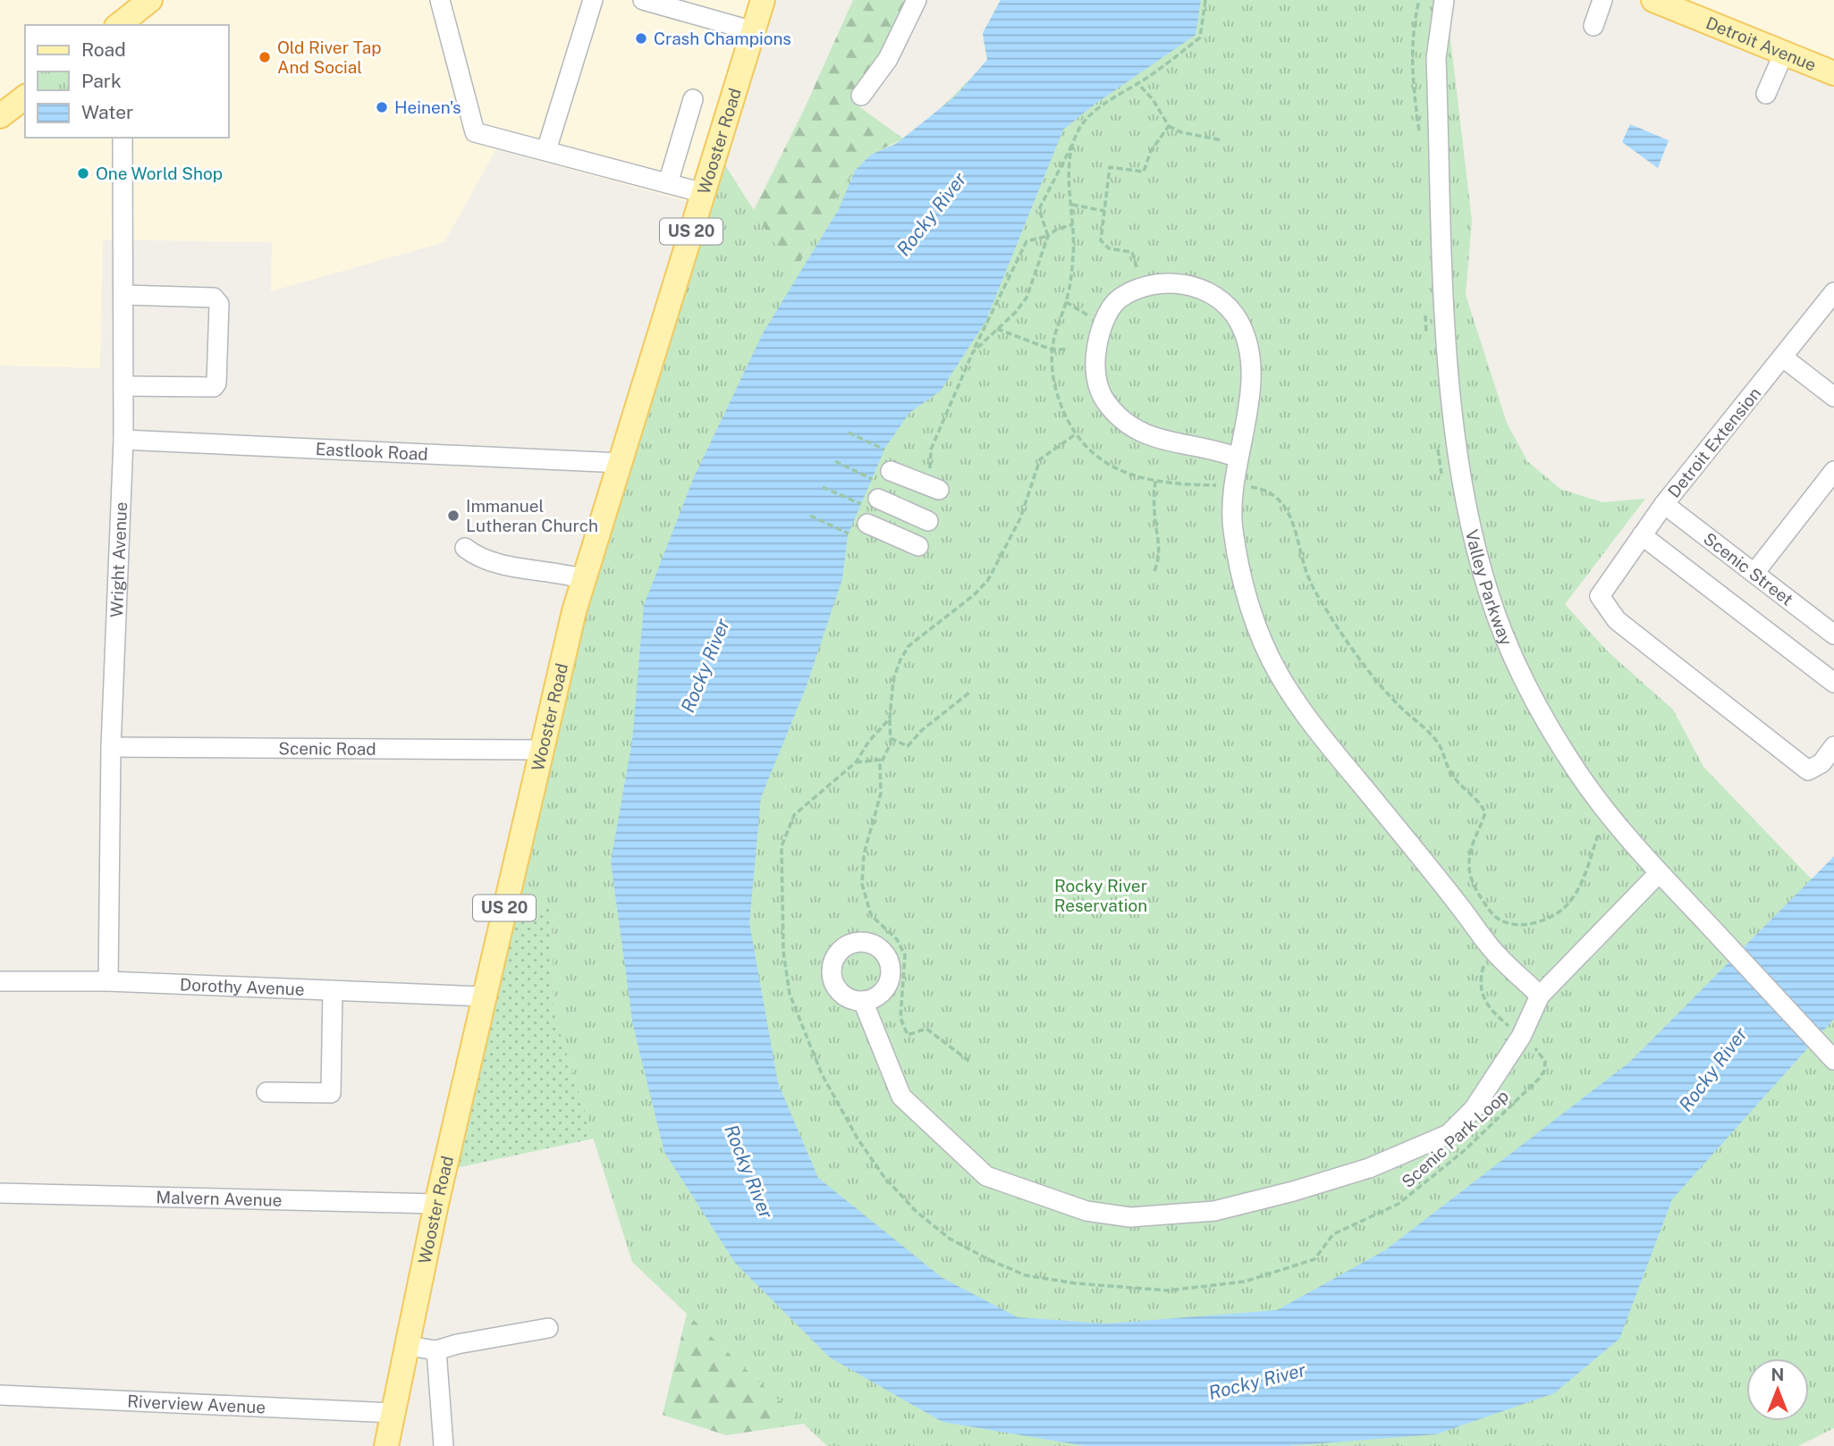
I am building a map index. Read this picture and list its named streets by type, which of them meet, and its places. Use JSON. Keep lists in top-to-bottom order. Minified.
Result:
{"streets":{"main road":["Detroit Avenue","Wooster Road","US 20"],"street":["Detroit Extension","Eastlook Road","Wright Avenue","Scenic Street","Valley Parkway","Scenic Road","Dorothy Avenue","Malvern Avenue","Riverview Avenue"],"path":["Scenic Park Loop"]},"crossings":[["Wooster Road","Eastlook Road"],["Wooster Road","Scenic Road"],["Wooster Road","Dorothy Avenue"],["Wooster Road","Malvern Avenue"],["Wooster Road","Riverview Avenue"],["Detroit Extension","Scenic Street"],["Eastlook Road","Wright Avenue"],["Wright Avenue","Scenic Road"],["Wright Avenue","Dorothy Avenue"]],"water":["Rocky River"],"parks":["Rocky River Reservation"],"places":["Crash Champions","Old River Tap And Social","Heinen's","One World Shop","Immanuel Lutheran Church"],"legend":["Road","Park","Water"],"north":"top"}
